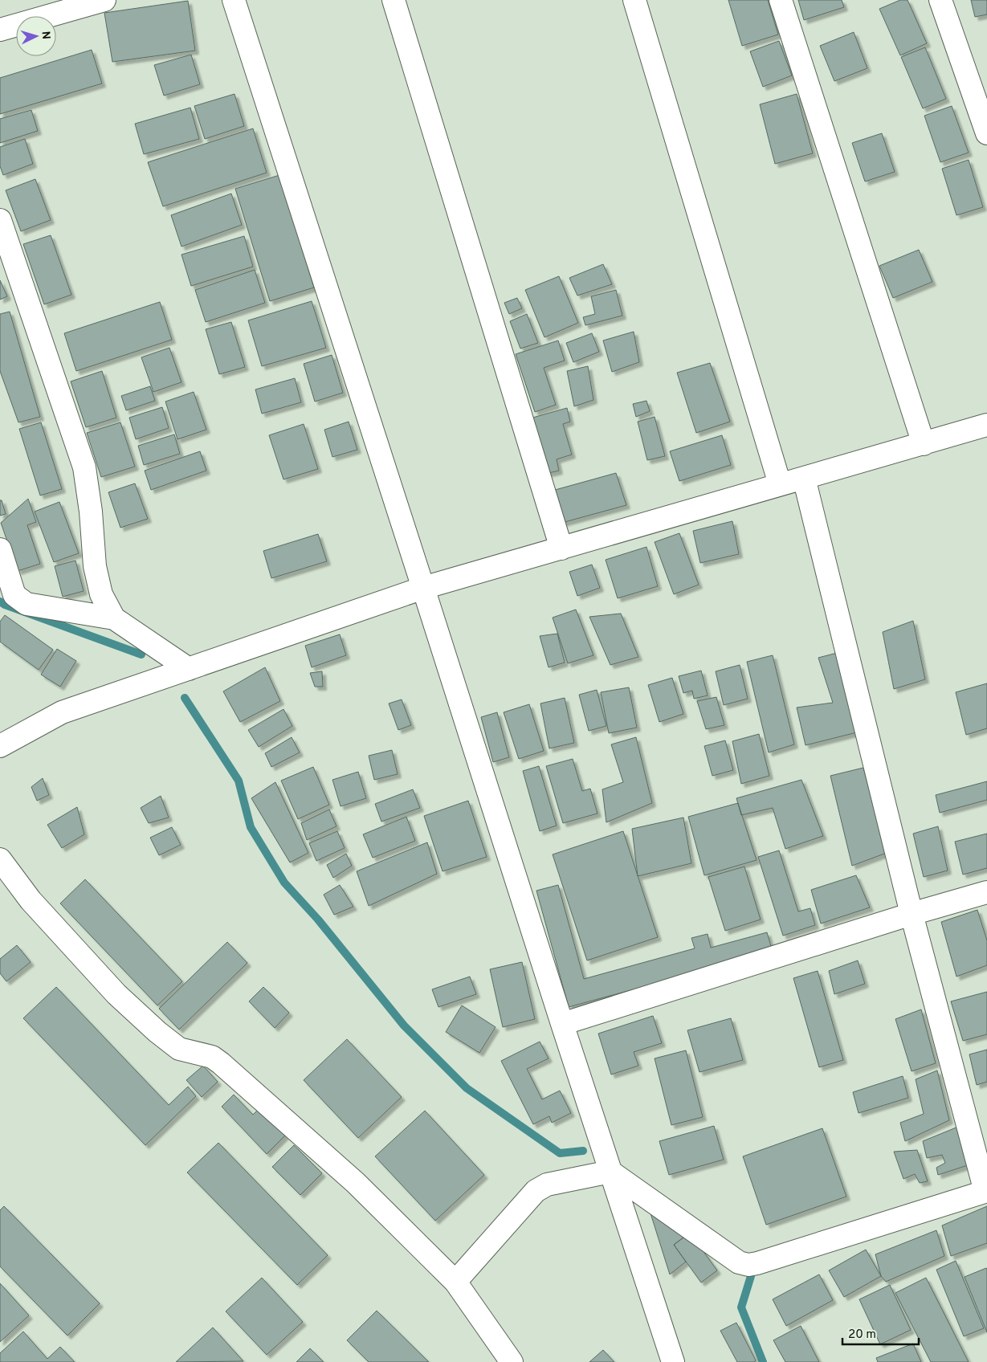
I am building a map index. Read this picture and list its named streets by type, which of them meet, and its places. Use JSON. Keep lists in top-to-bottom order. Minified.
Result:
{"scale_bar":"20 m","north":"right"}
